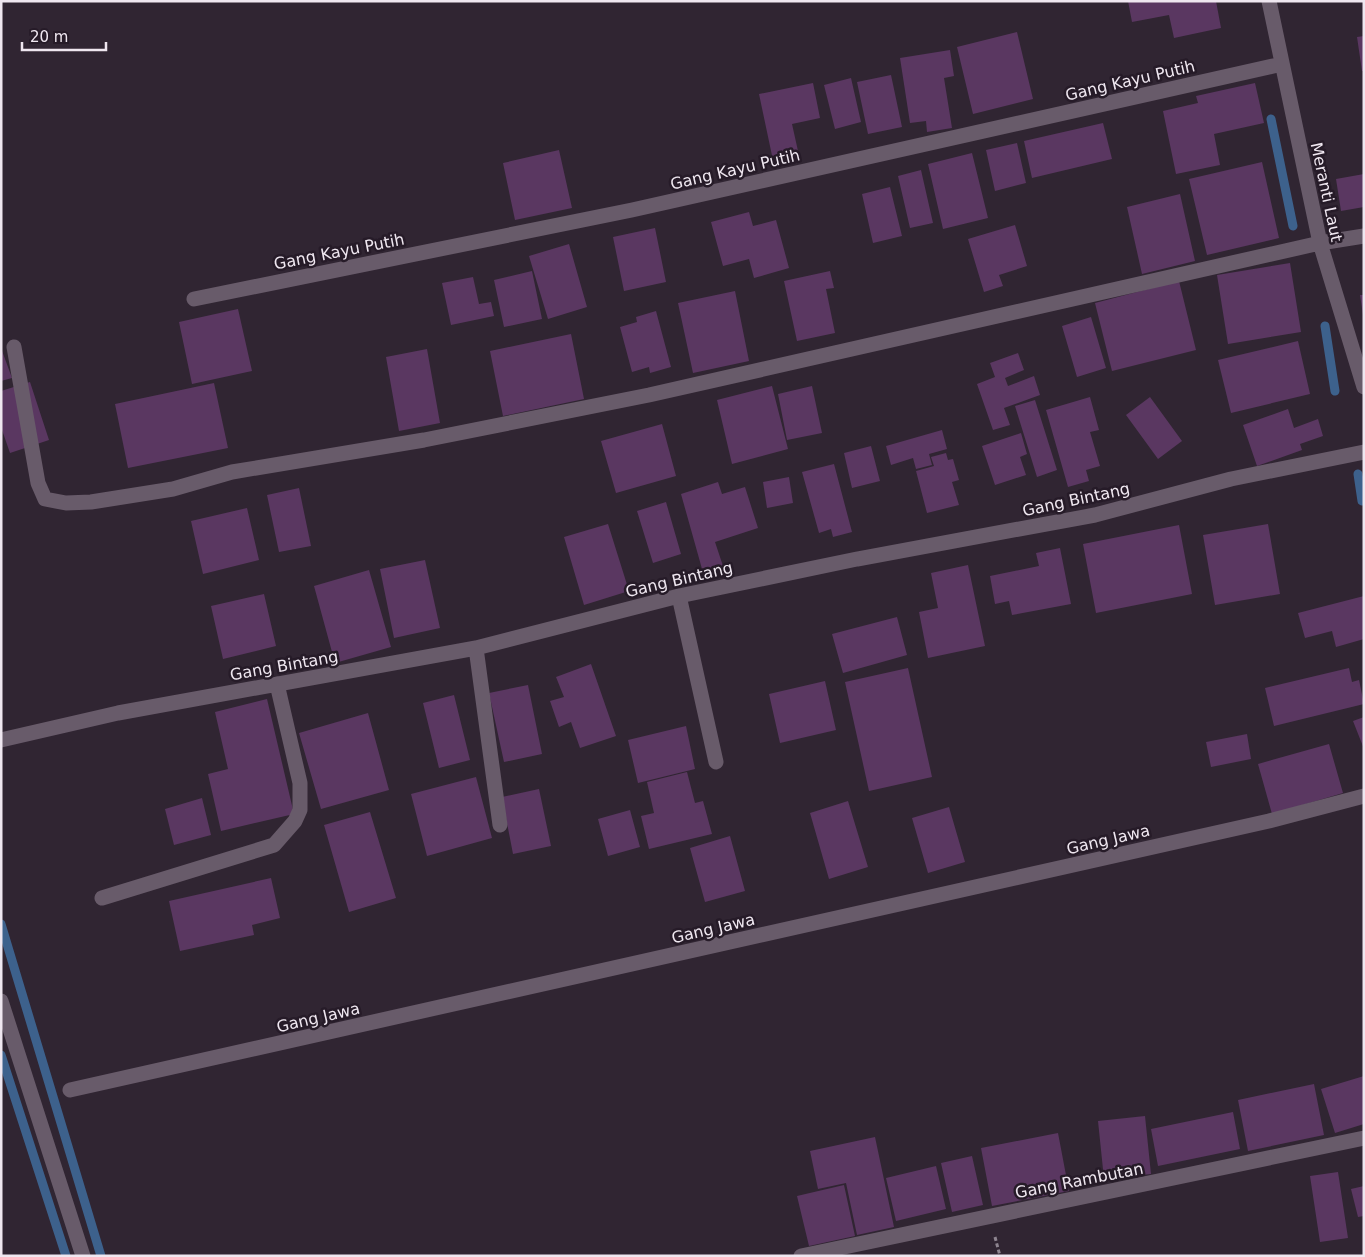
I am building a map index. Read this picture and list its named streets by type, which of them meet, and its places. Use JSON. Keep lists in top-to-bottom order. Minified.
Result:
{"streets":{"street":["Gang Kayu Putih","Meranti Laut","Gang Bintang","Gang Jawa","Gang Rambutan"]},"crossings":[["Gang Kayu Putih","Meranti Laut"]],"scale_bar":"20 m"}
